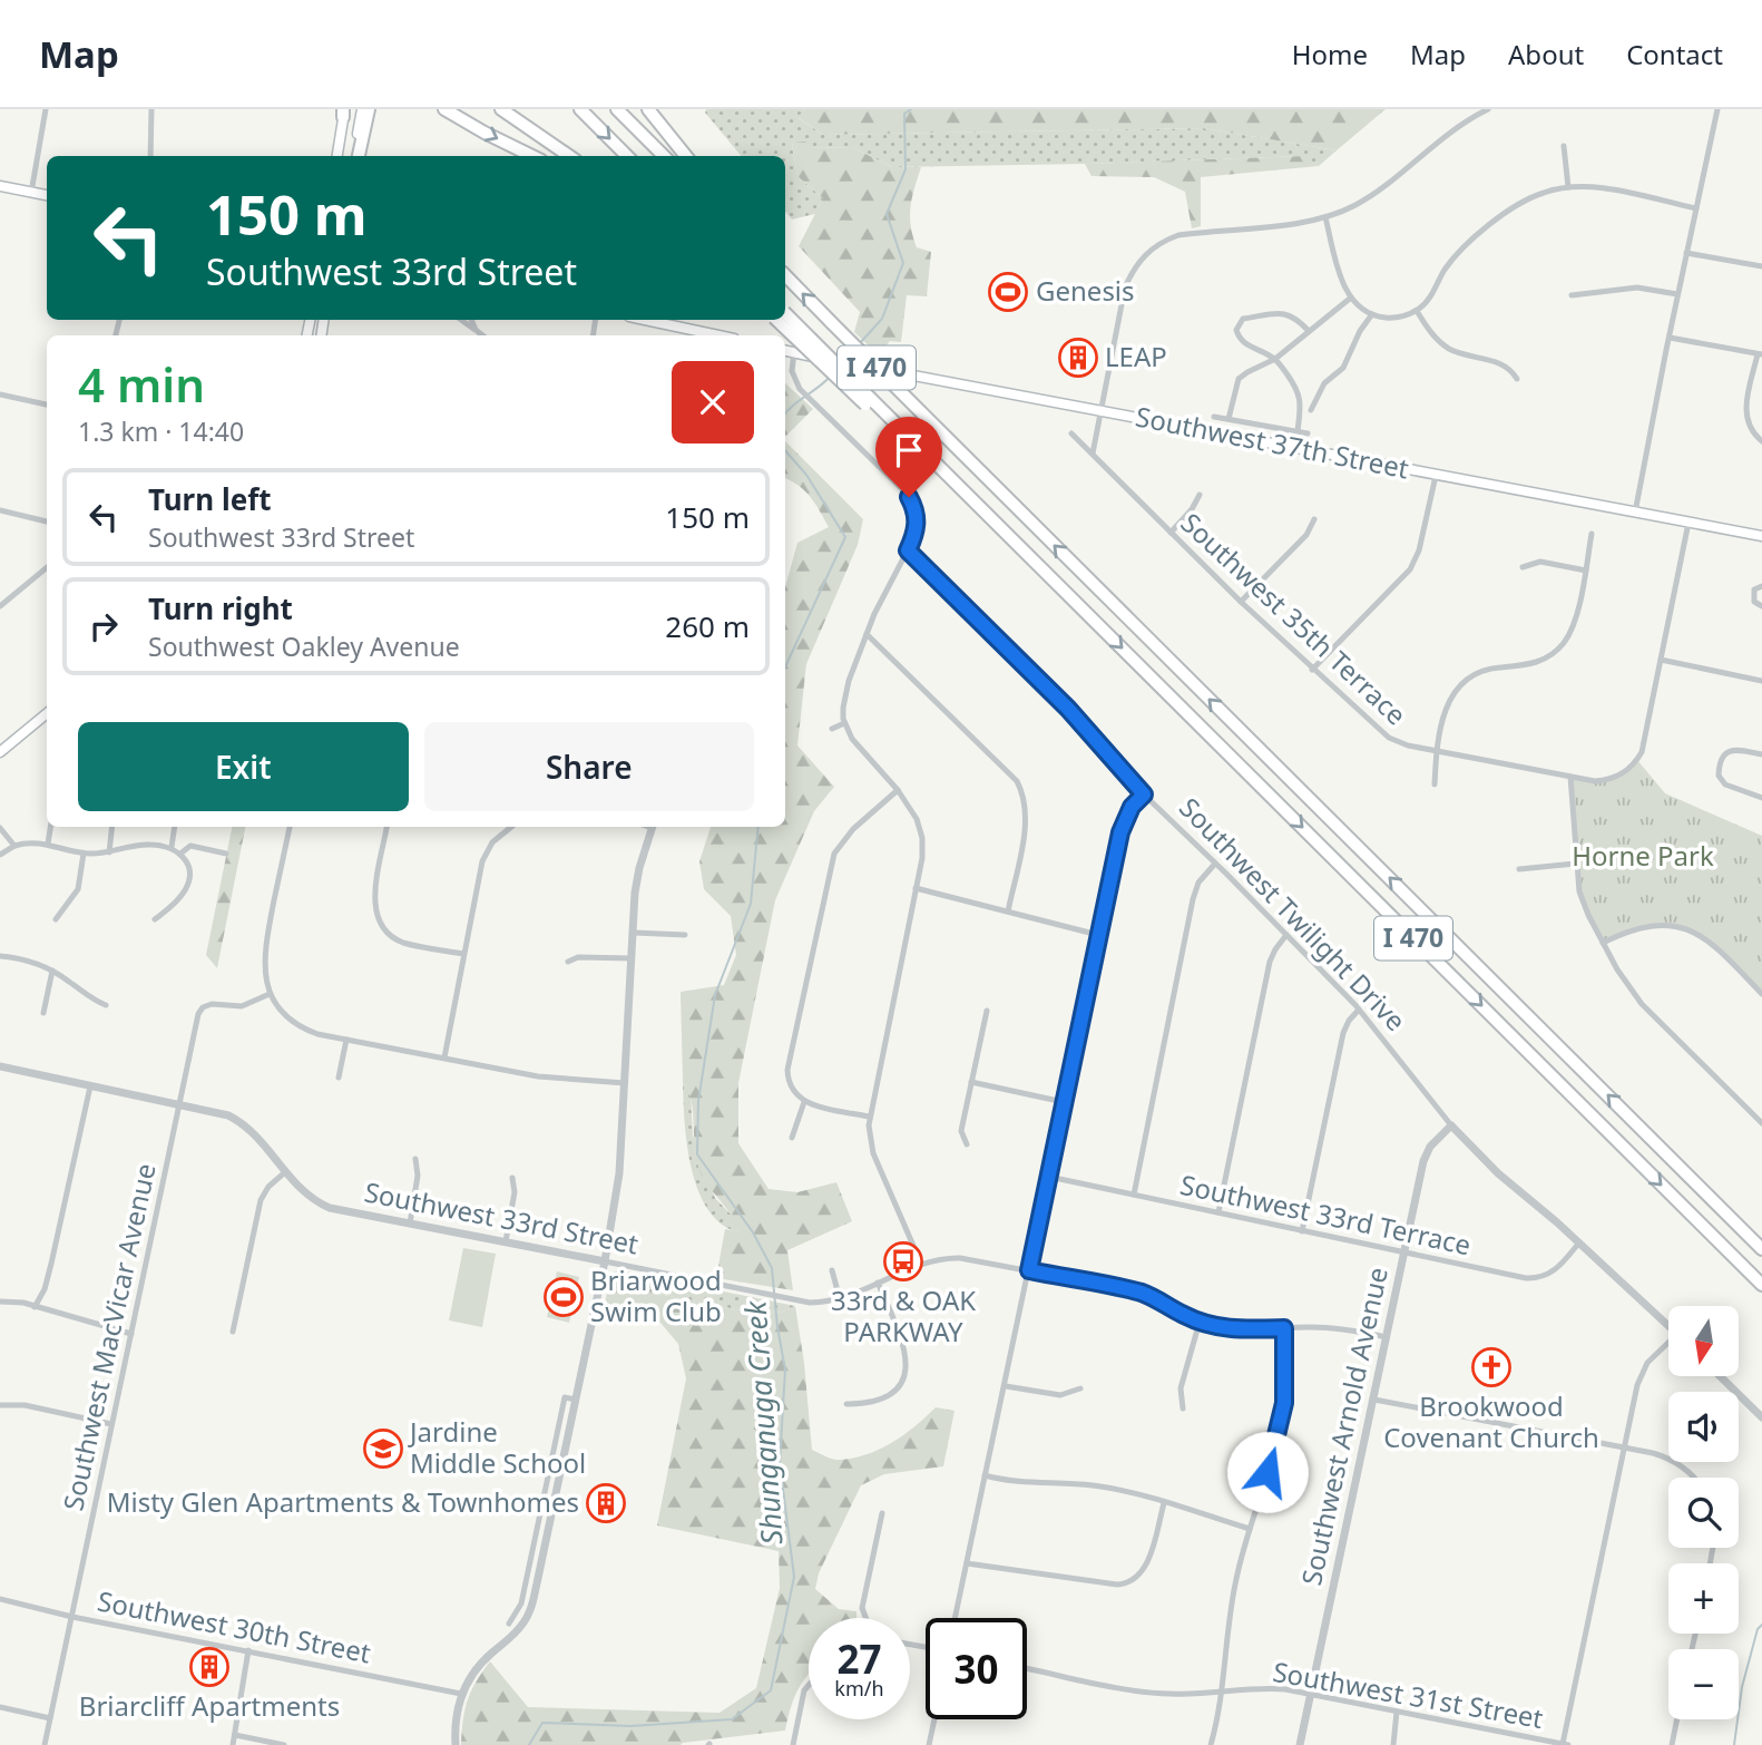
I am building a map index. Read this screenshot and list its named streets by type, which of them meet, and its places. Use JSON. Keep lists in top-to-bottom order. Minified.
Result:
{"streets":{"highway":["I 470"],"main road":["Southwest 37th Street"],"street":["Southwest 35th Terrace","Southwest Twilight Drive","Southwest 33rd Terrace","Southwest 33rd Street","Southwest MacVicar Avenue","Southwest Arnold Avenue","Southwest 30th Street","Southwest 31st Street"]},"crossings":[["Southwest Twilight Drive","Southwest 33rd Terrace"],["Southwest Twilight Drive","Southwest Arnold Avenue"],["Southwest 33rd Terrace","Southwest Arnold Avenue"],["Southwest 33rd Street","Southwest MacVicar Avenue"],["Southwest 33rd Street","Southwest Arnold Avenue"],["Southwest MacVicar Avenue","Southwest 30th Street"],["Southwest Arnold Avenue","Southwest 31st Street"]],"water":["Shunganuga Creek"],"parks":["Horne Park"],"places":{"sports":["Genesis","Briarwood Swim Club"],"building":["LEAP","Misty Glen Apartments & Townhomes","Briarcliff Apartments"],"bus stop":["33rd & OAK PARKWAY"],"church":["Brookwood Covenant Church"],"school or university":["Jardine Middle School"]},"north":"bottom","page":{"header":"Map","nav":["Home","Map","About","Contact"],"turn":["150 m","Southwest 33rd Street"],"heading":["4 min","1.3 km · 14:40"],"list":[{"name":"Turn left","note":"Southwest 33rd Street","value":"150 m"},{"name":"Turn right","note":"Southwest Oakley Avenue","value":"260 m"}],"buttons":["Exit","Share"],"map_buttons":["+","−"],"speed":"27 km/h","limit":"30"}}
